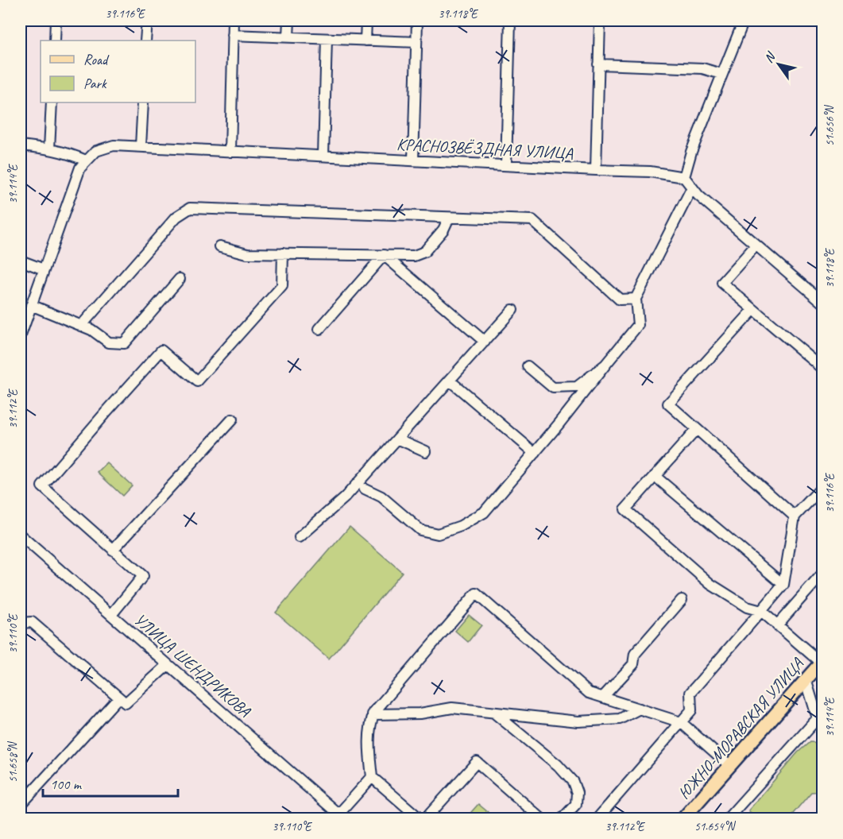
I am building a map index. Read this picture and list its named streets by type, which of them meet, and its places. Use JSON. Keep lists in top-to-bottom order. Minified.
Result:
{"streets":{"main road":["ЮЖНО-МОРАВСКАЯ УЛИЦА"],"street":["КРАСНОЗВЁЗДНАЯ УЛИЦА","УЛИЦА ШЕНДРИКОВА"]},"legend":["Road","Park"],"scale_bar":"100 m","north":"top left","coordinates":["39.116°E","39.118°E","51.656°N","39.114°E","39.112°E","39.110°E","51.658°N","51.654°N"]}
